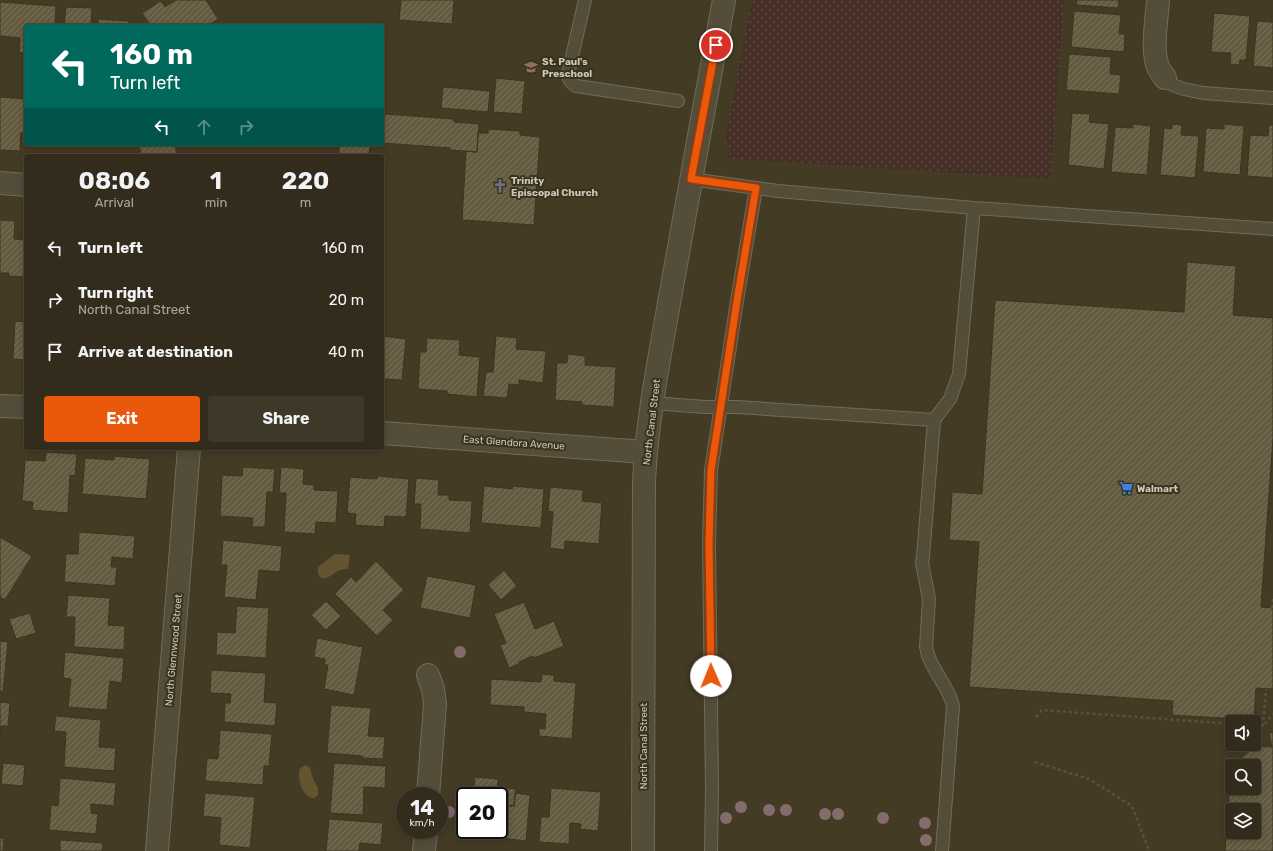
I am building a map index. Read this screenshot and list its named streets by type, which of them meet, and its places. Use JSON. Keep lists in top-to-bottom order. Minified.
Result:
{"streets":{"street":["North Canal Street","East Glendora Avenue","North Glennwood Street"]},"crossings":[["North Canal Street","East Glendora Avenue"]],"places":{"school or university":["St. Paul's Preschool"],"church":["Trinity Episcopal Church"],"supermarket":["Walmart"]},"page":{"turn":["160 m","Turn left"],"eta":["08:06","Arrival","1","min","220","m"],"list":[{"name":"Turn left","value":"160 m"},{"name":"Turn right","note":"North Canal Street","value":"20 m"},{"name":"Arrive at destination","value":"40 m"}],"buttons":["Exit","Share"],"speed":"14 km/h","limit":"20"}}
